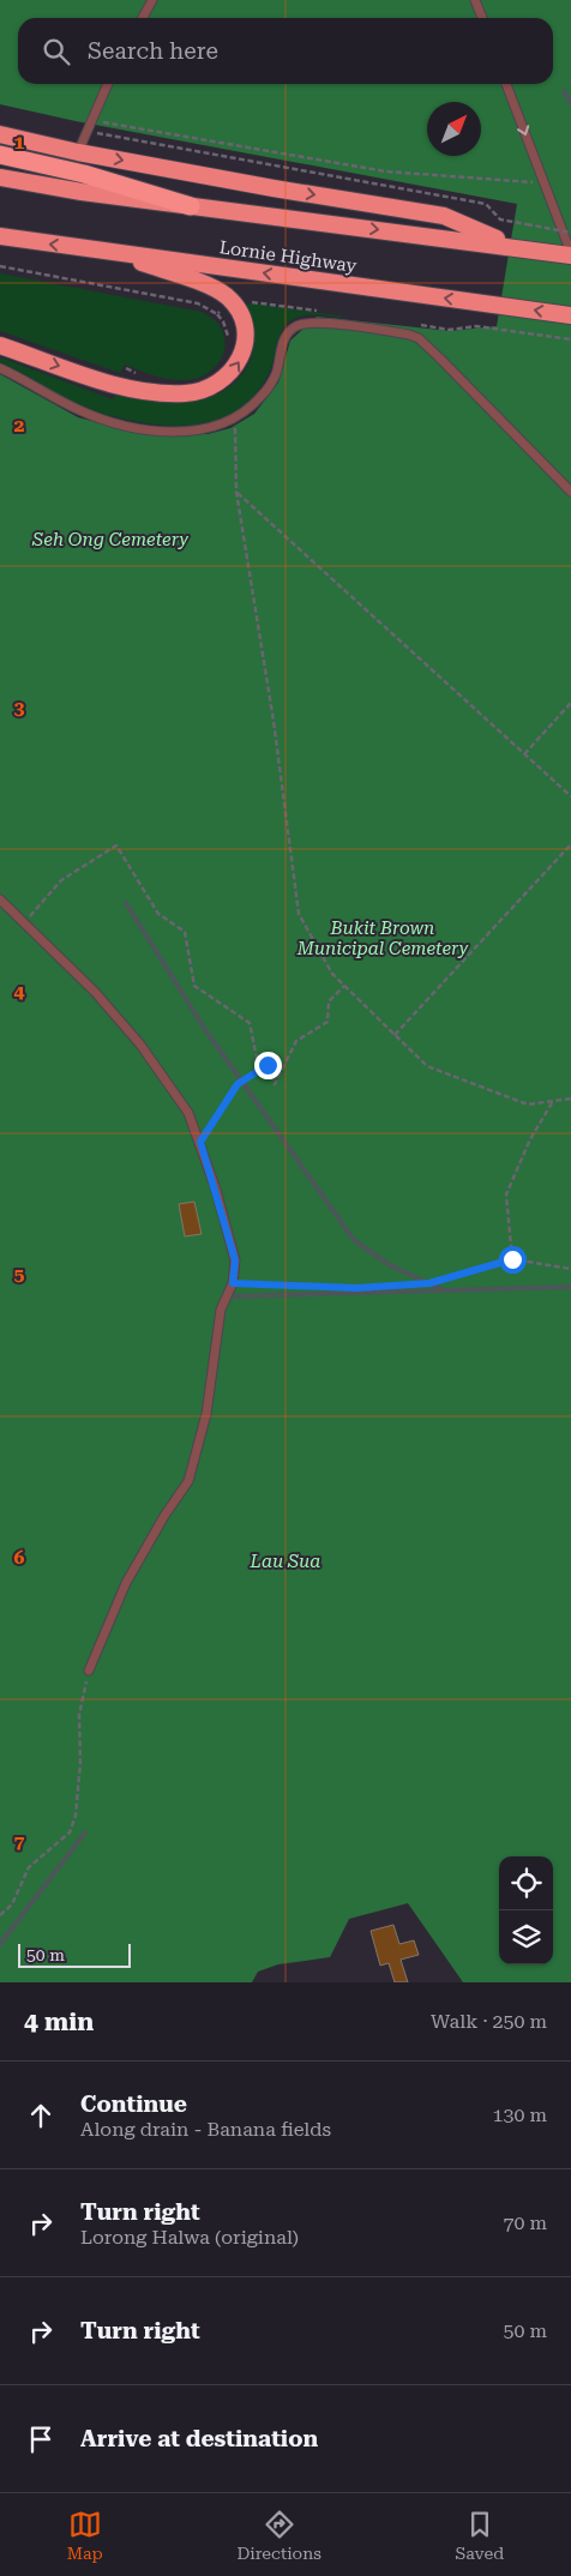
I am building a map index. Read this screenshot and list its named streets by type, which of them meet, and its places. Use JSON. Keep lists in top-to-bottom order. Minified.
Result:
{"streets":{"highway":["Lornie Highway"]},"parks":["Seh Ong Cemetery","Bukit Brown Municipal Cemetery","Lau Sua"],"scale_bar":"50 m","north":"top right","page":{"search":"Search here","scale":"50 m","heading":["4 min","Walk · 250 m"],"list":[["Continue","Along drain - Banana fields","130 m"],["Turn right","Lorong Halwa (original)","70 m"],["Turn right","50 m"],"Arrive at destination"],"nav":["Map","Directions","Saved"]},"grid":{"rows":["1","2","3","4","5","6","7"]}}
